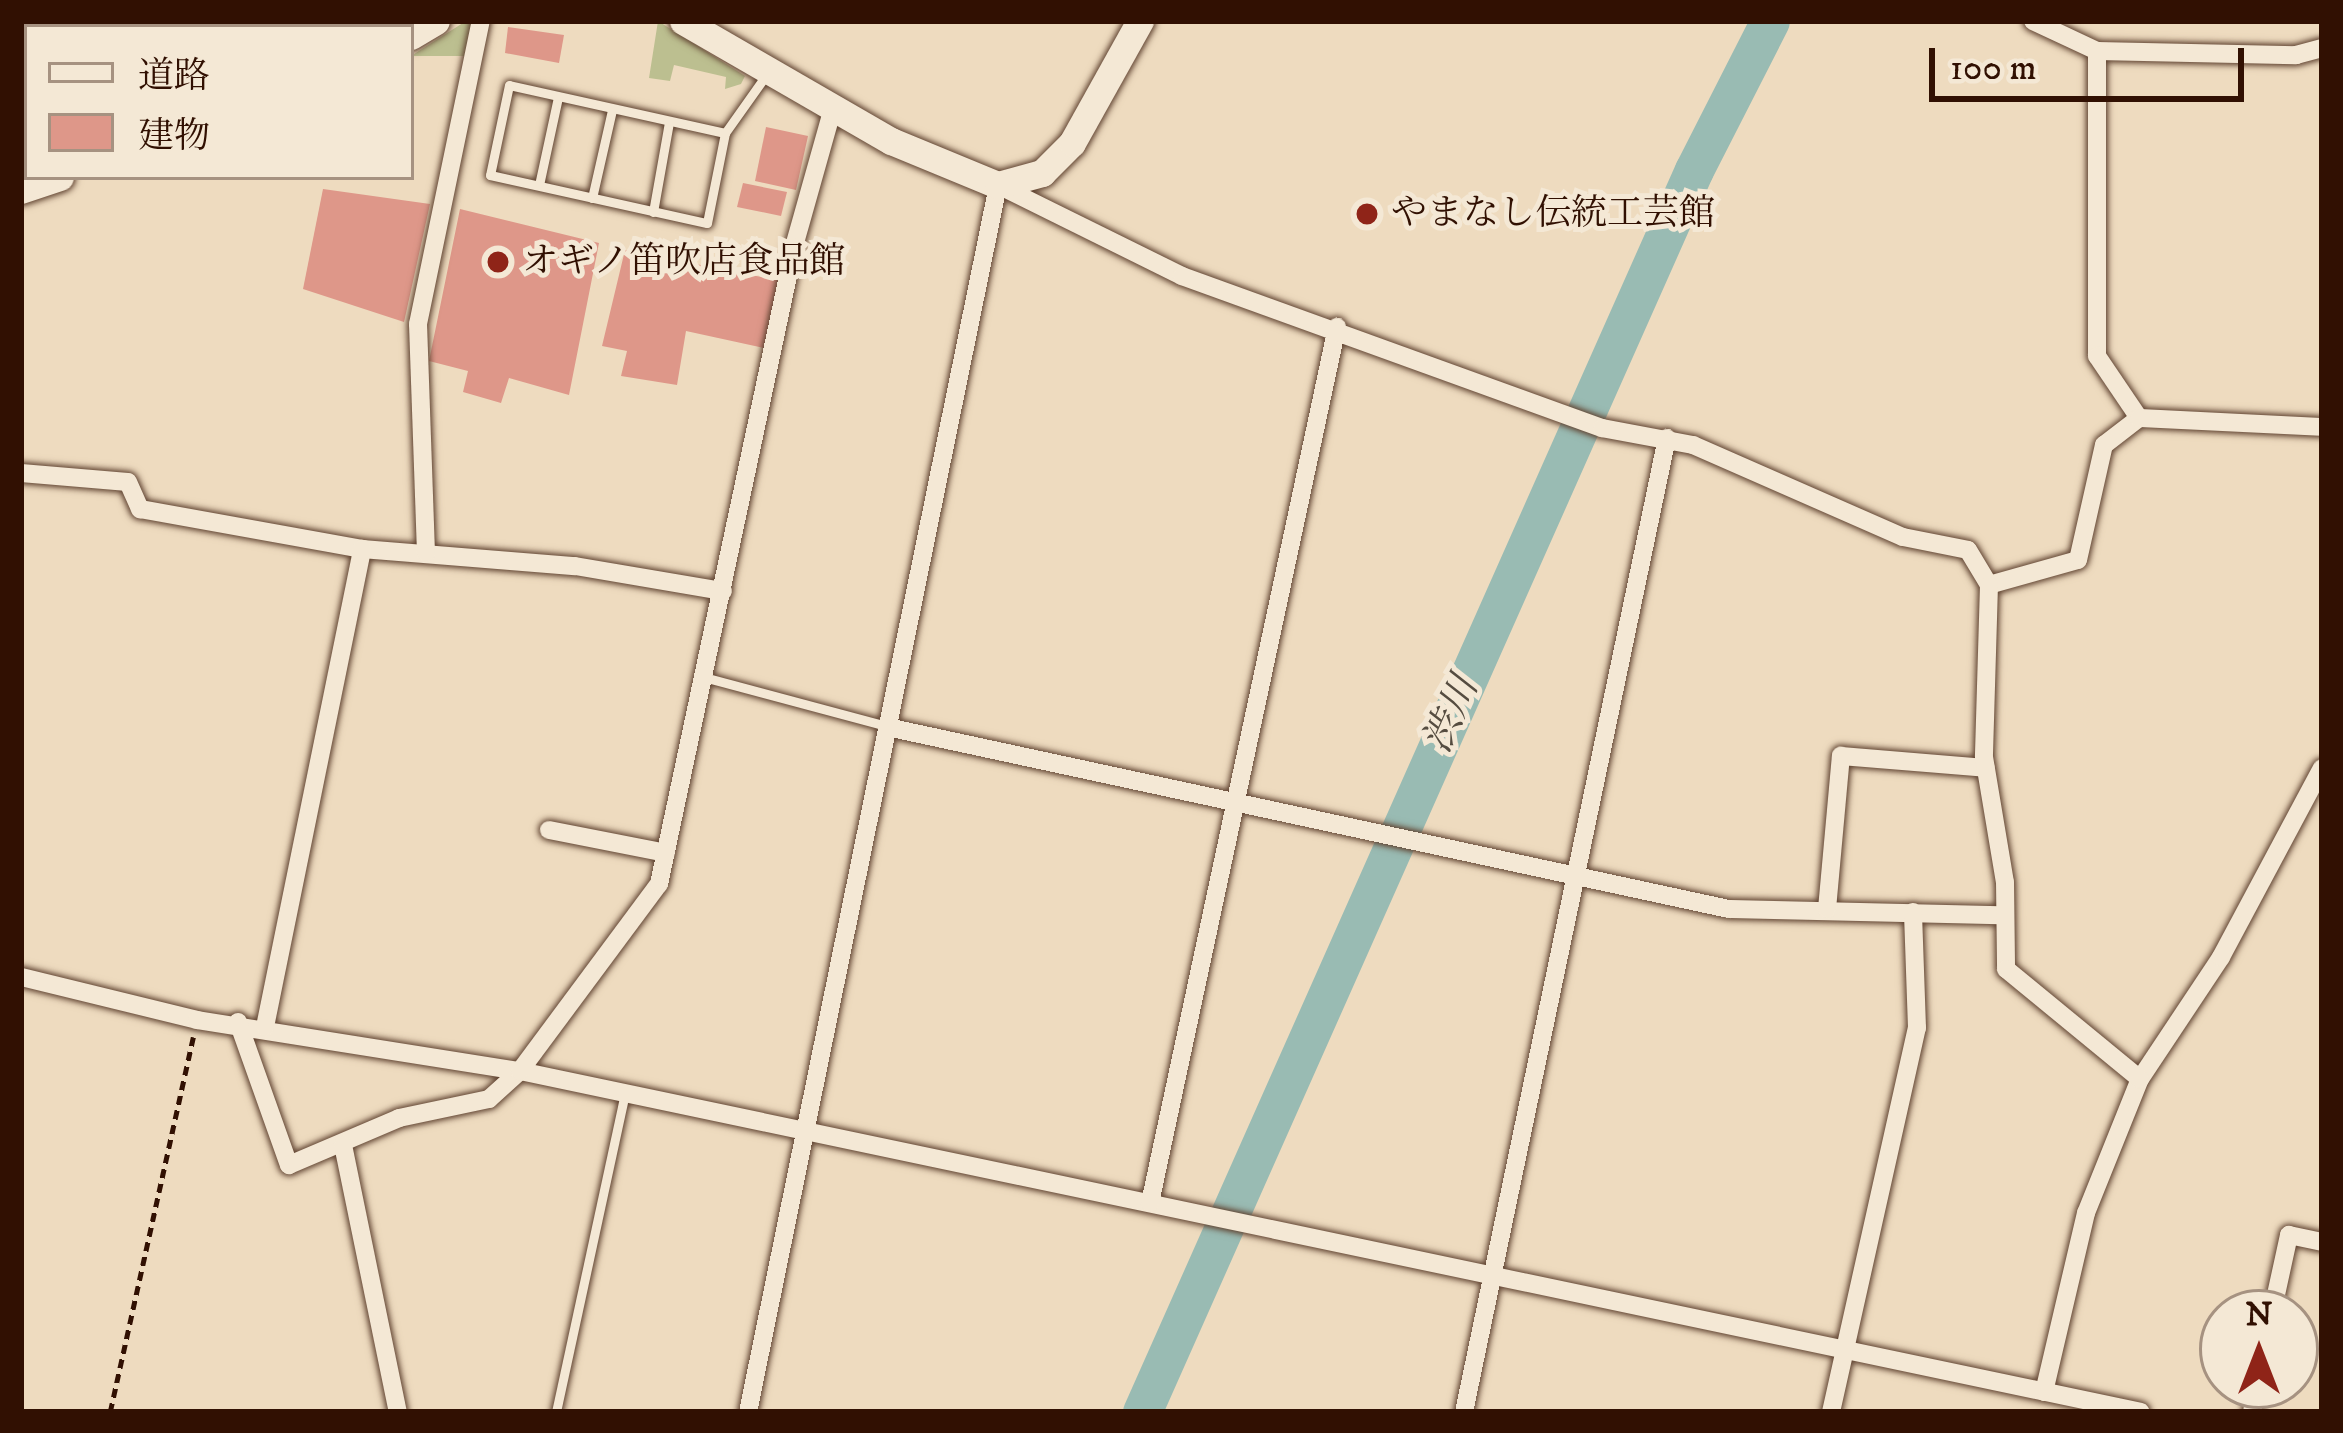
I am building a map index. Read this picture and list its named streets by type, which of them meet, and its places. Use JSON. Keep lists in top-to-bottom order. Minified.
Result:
{"water":["渋川"],"places":["やまなし伝統工芸館","オギノ笛吹店食品館"],"legend":["道路","建物"],"scale_bar":"100 m","north":"top"}
